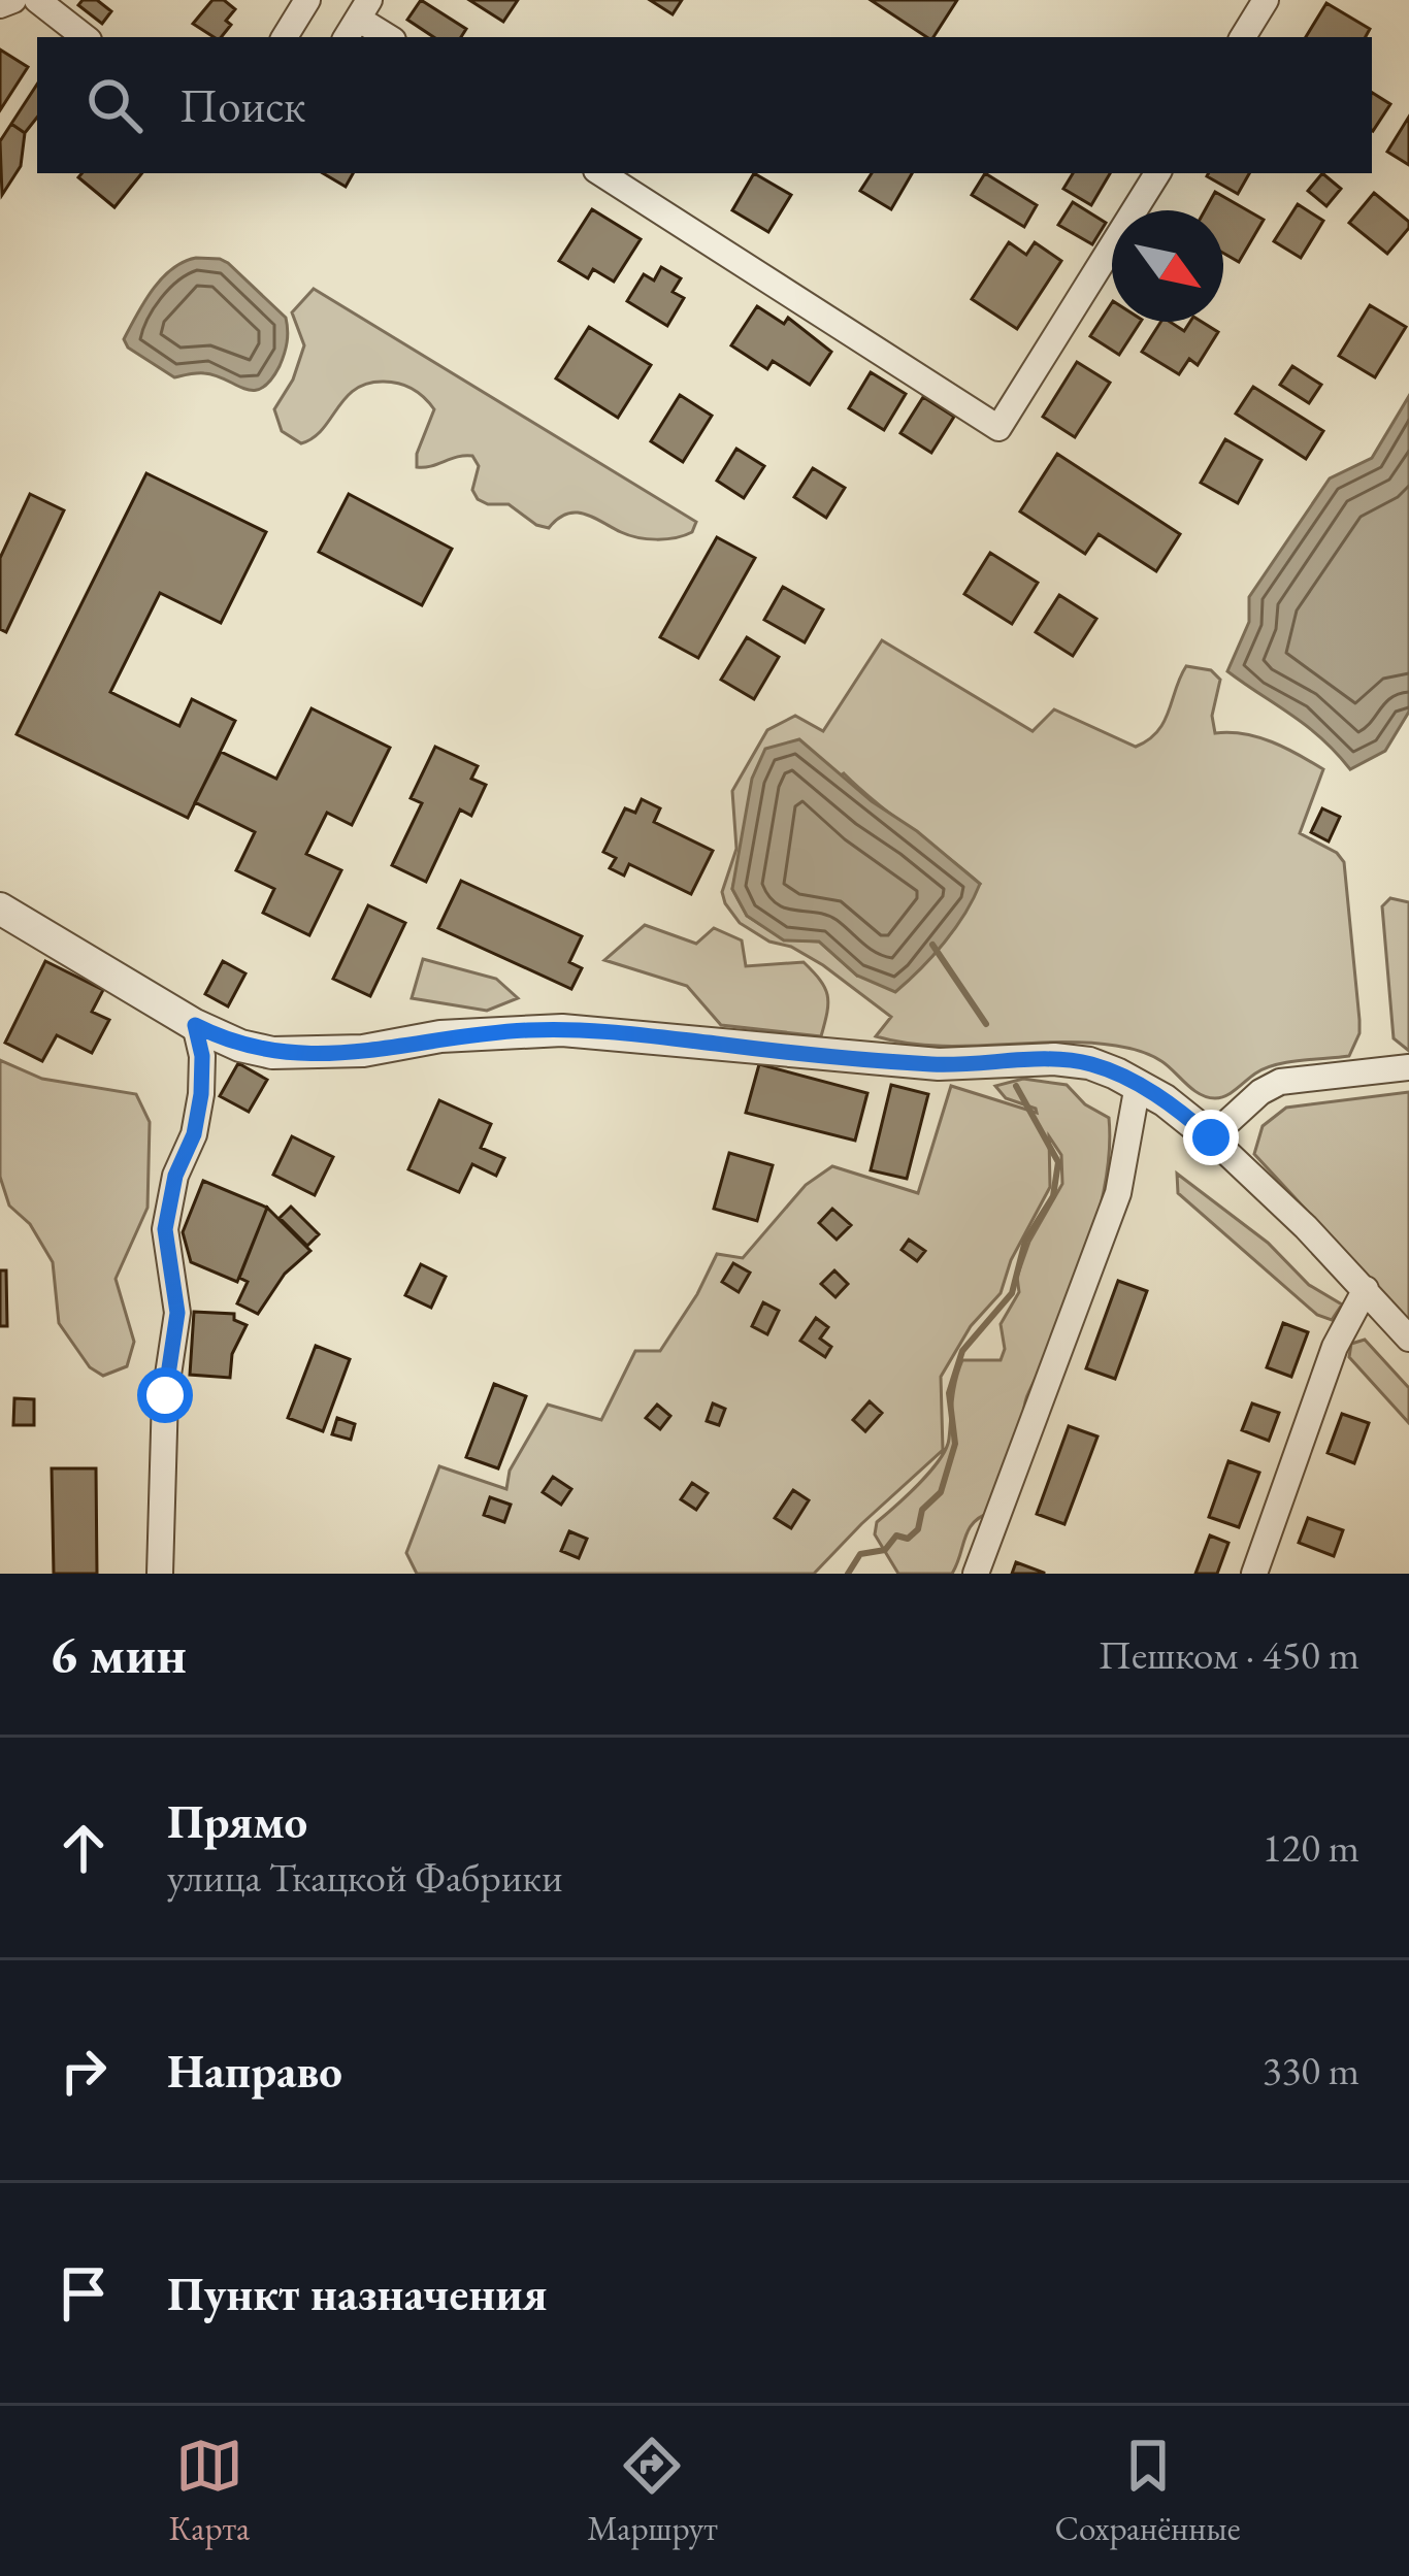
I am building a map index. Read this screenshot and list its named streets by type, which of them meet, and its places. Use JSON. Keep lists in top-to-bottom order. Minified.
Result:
{"north":"bottom right","page":{"search":"Поиск","heading":["6 мин","Пешком · 450 m"],"list":[["Прямо","улица Ткацкой Фабрики","120 m"],["Направо","330 m"],"Пункт назначения"],"nav":["Карта","Маршрут","Сохранённые"]}}
